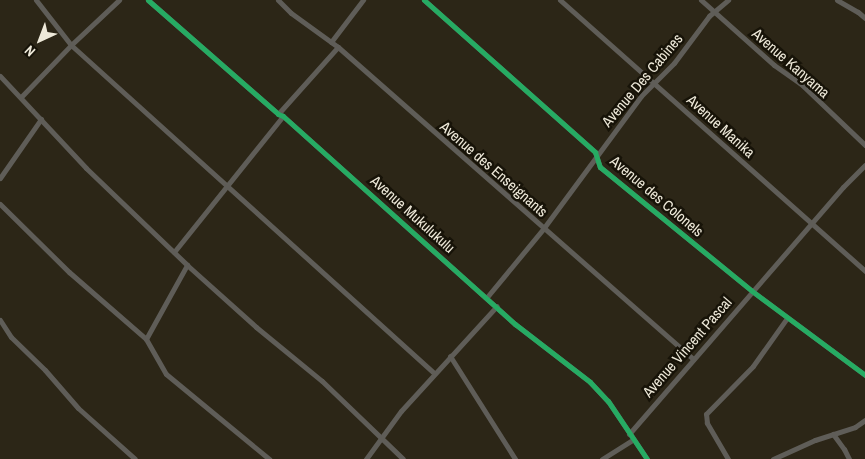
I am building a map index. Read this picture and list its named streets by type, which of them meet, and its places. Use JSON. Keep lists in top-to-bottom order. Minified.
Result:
{"streets":{"street":["Avenue Kanyama","Avenue Des Cabines","Avenue Manika","Avenue des Enseignants","Avenue des Colonels","Avenue Mukulukulu","Avenue Vincent Pascal"]},"crossings":[["Avenue Kanyama","Avenue Des Cabines"],["Avenue Des Cabines","Avenue Manika"],["Avenue Des Cabines","Avenue des Enseignants"],["Avenue Des Cabines","Avenue des Colonels"],["Avenue Des Cabines","Avenue Mukulukulu"],["Avenue Manika","Avenue Vincent Pascal"],["Avenue des Enseignants","Avenue Vincent Pascal"],["Avenue des Colonels","Avenue Vincent Pascal"],["Avenue Mukulukulu","Avenue Vincent Pascal"]],"north":"bottom left"}
